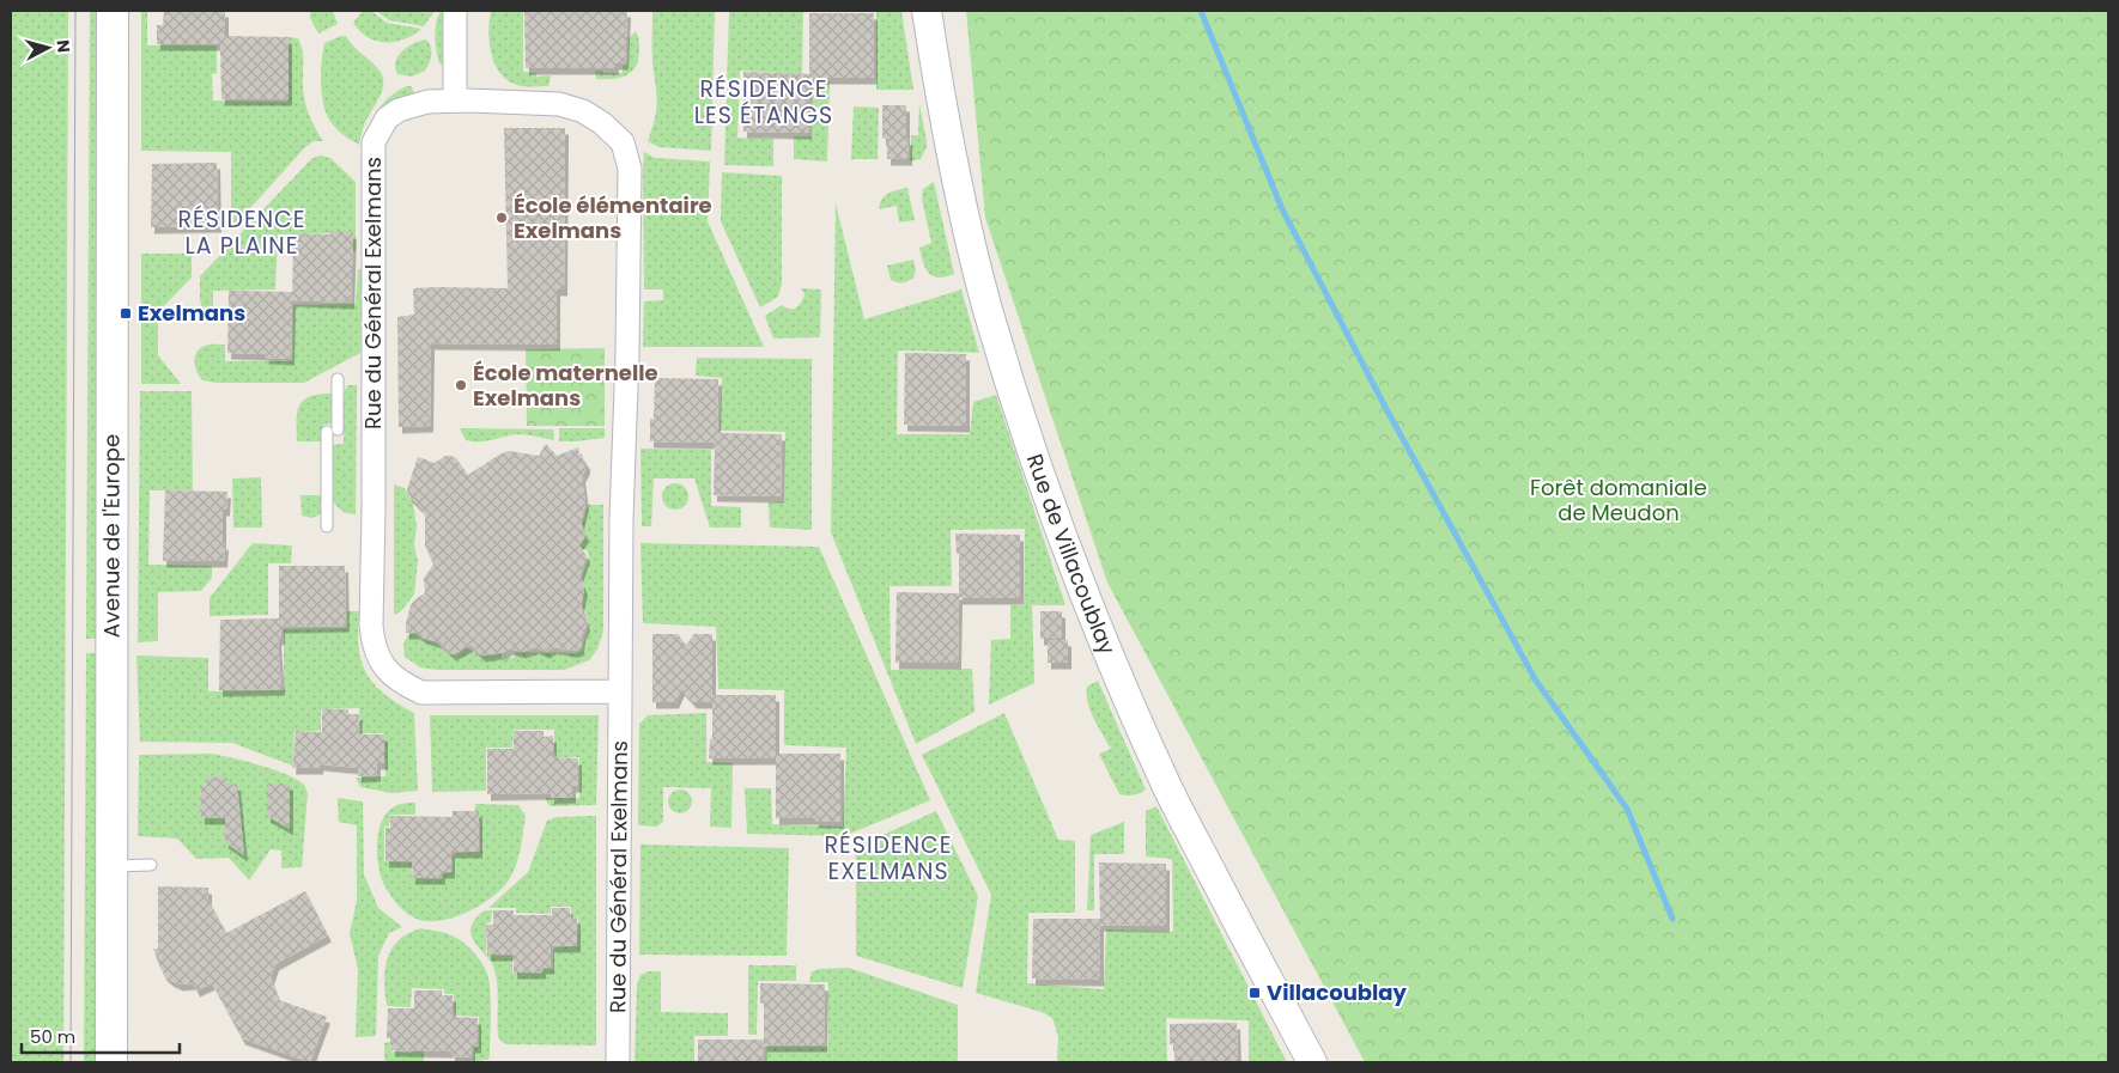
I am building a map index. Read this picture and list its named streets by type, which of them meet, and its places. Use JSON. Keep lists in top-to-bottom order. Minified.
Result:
{"streets":{"main road":["Avenue de l'Europe"],"street":["Rue du Général Exelmans","Rue de Villacoublay"]},"districts":["RÉSIDENCE LES ÉTANGS","RÉSIDENCE LA PLAINE","RÉSIDENCE EXELMANS"],"parks":["Forêt domaniale de Meudon"],"places":{"other":["École élémentaire Exelmans","École maternelle Exelmans"],"transit":["Exelmans","Villacoublay"]},"scale_bar":"50 m","north":"right"}
